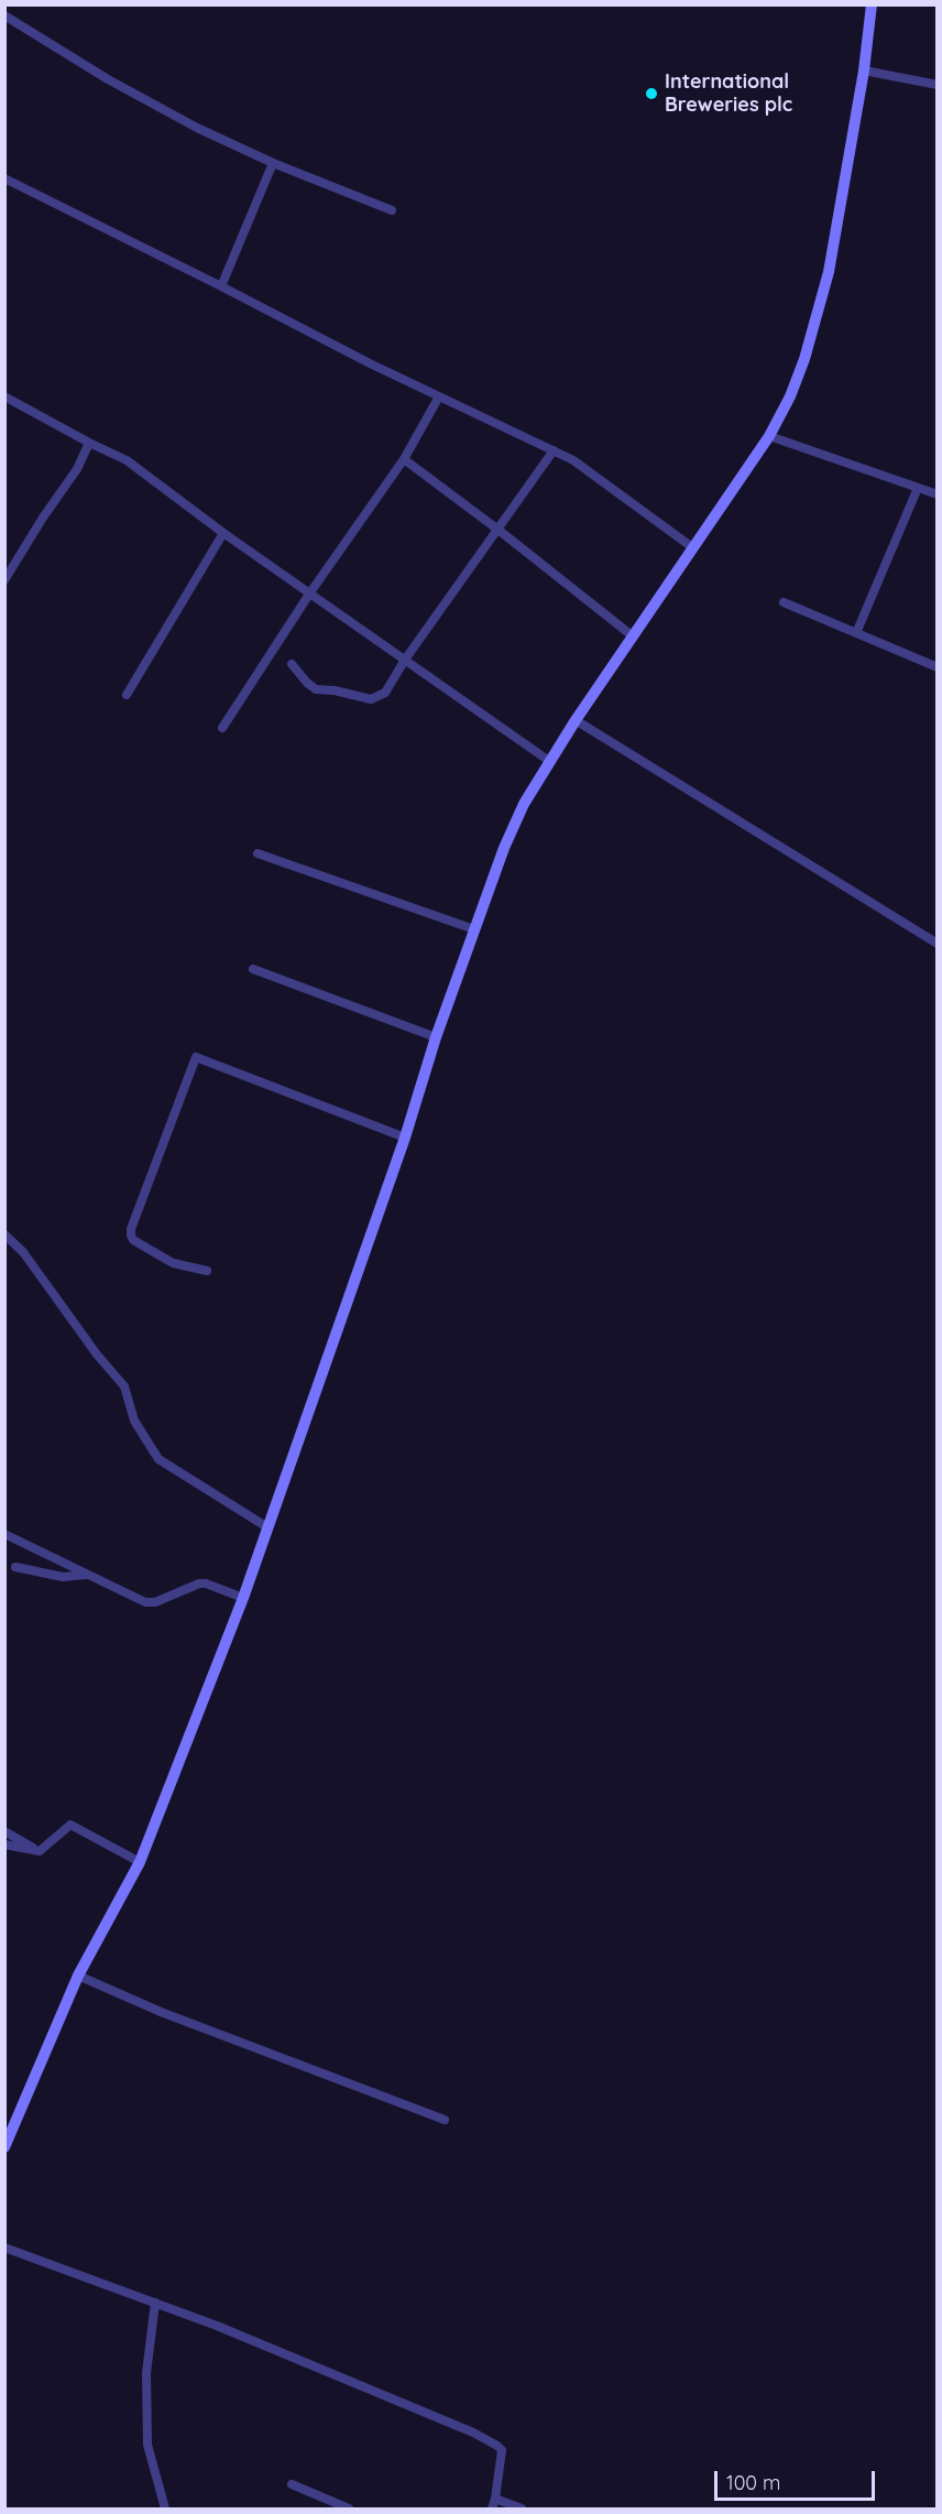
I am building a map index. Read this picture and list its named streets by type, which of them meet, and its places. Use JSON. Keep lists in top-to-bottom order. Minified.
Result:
{"places":["International Breweries plc"],"scale_bar":"100 m"}
